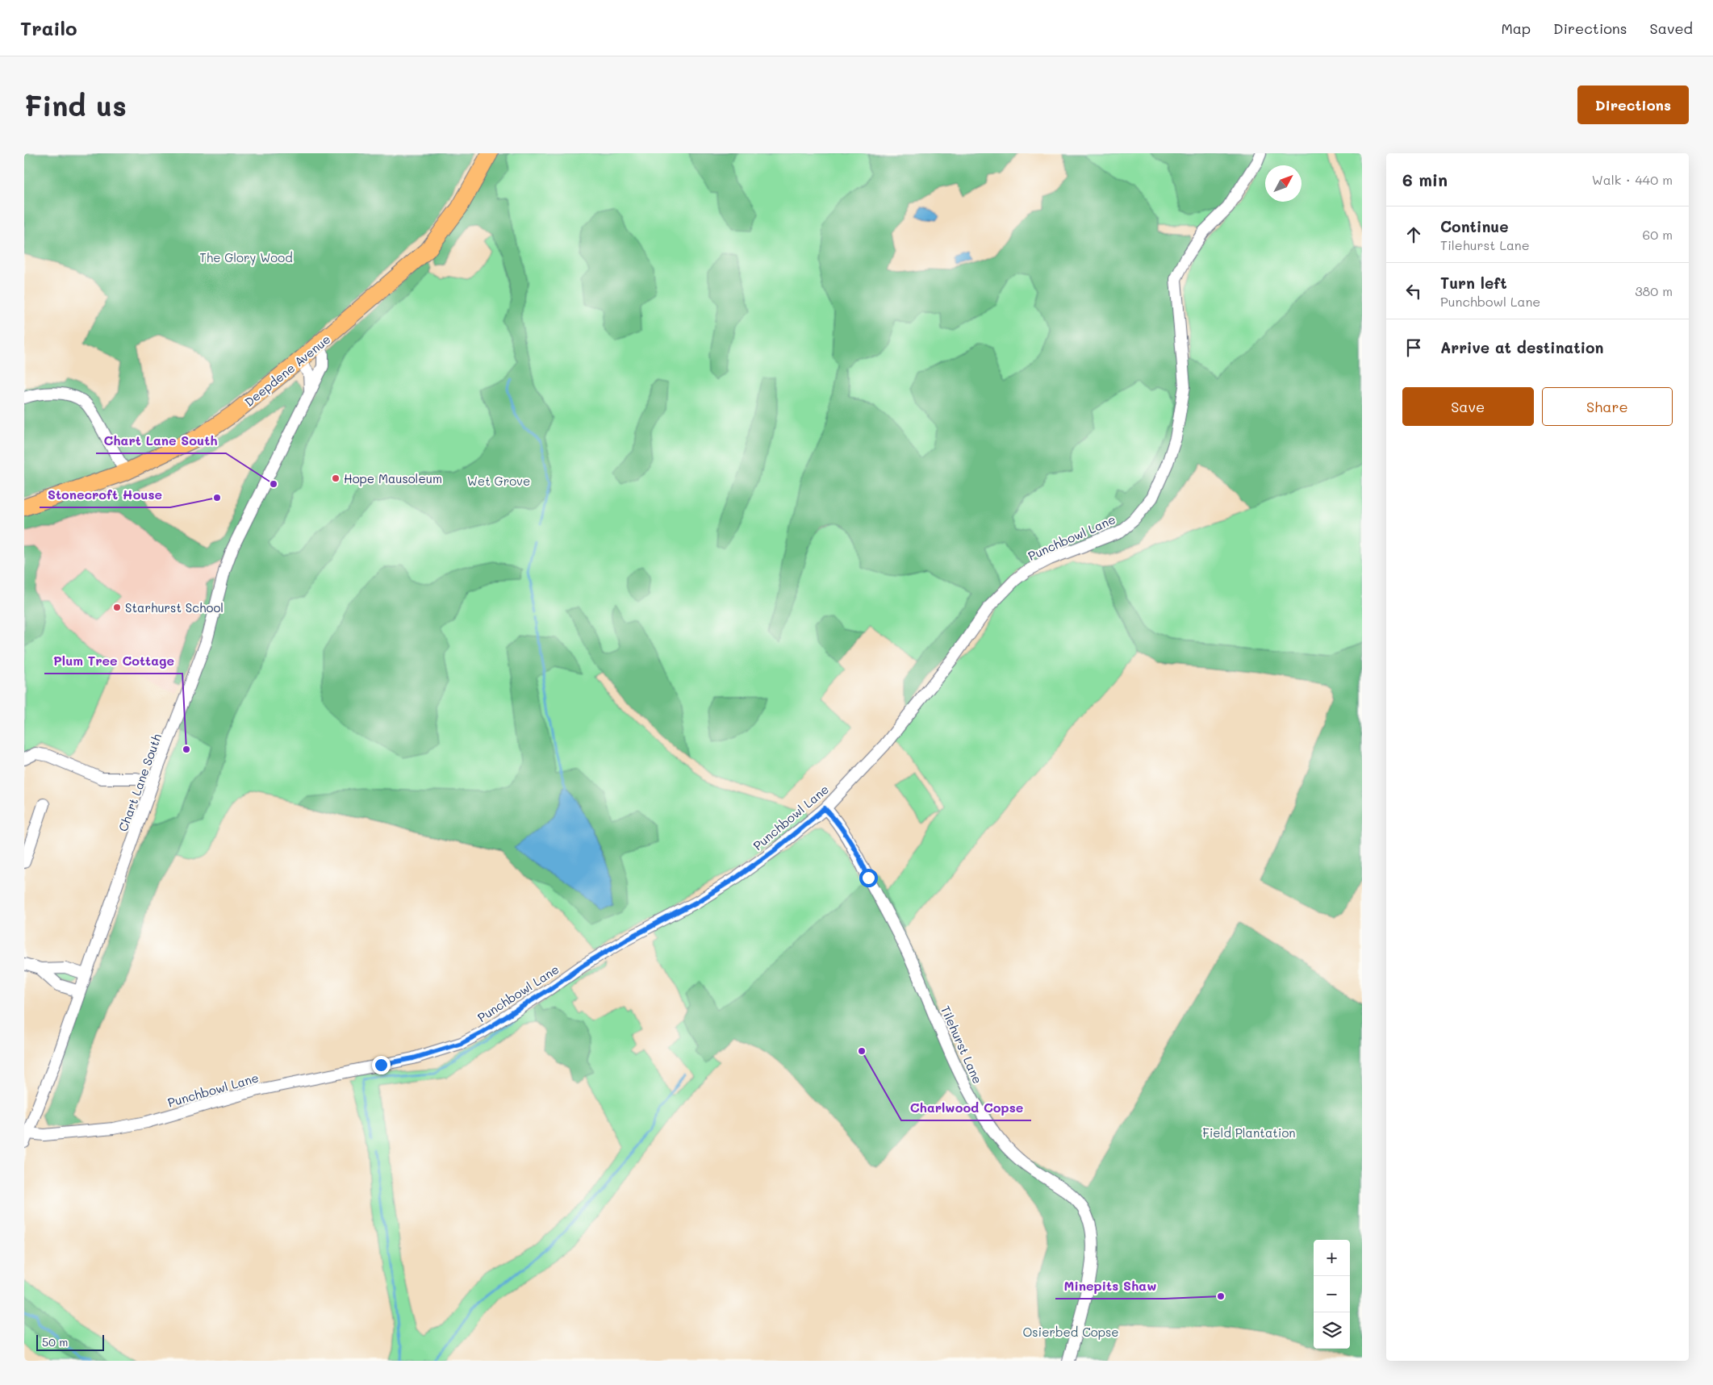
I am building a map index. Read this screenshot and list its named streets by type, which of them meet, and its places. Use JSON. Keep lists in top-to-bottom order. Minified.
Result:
{"streets":{"highway":["Deepdene Avenue"],"street":["Punchbowl Lane","Chart Lane South","Tilehurst Lane"]},"crossings":[["Deepdene Avenue","Chart Lane South"],["Punchbowl Lane","Chart Lane South"],["Punchbowl Lane","Tilehurst Lane"]],"parks":["The Glory Wood","Wet Grove","Field Plantation","Osierbed Copse"],"places":["Hope Mausoleum","Chart Lane South","Stonecroft House","Starhurst School","Plum Tree Cottage","Charlwood Copse","Minepits Shaw"],"scale_bar":"50 m","north":"top right","page":{"header":"Trailo","nav":["Map","Directions","Saved"],"buttons":["Directions",["Save","Share"]],"title":"Find us","heading":["6 min","Walk · 440 m"],"list":[["Continue","Tilehurst Lane","60 m"],["Turn left","Punchbowl Lane","380 m"],"Arrive at destination"],"map_buttons":["+","−"],"scale":"50 m"}}
